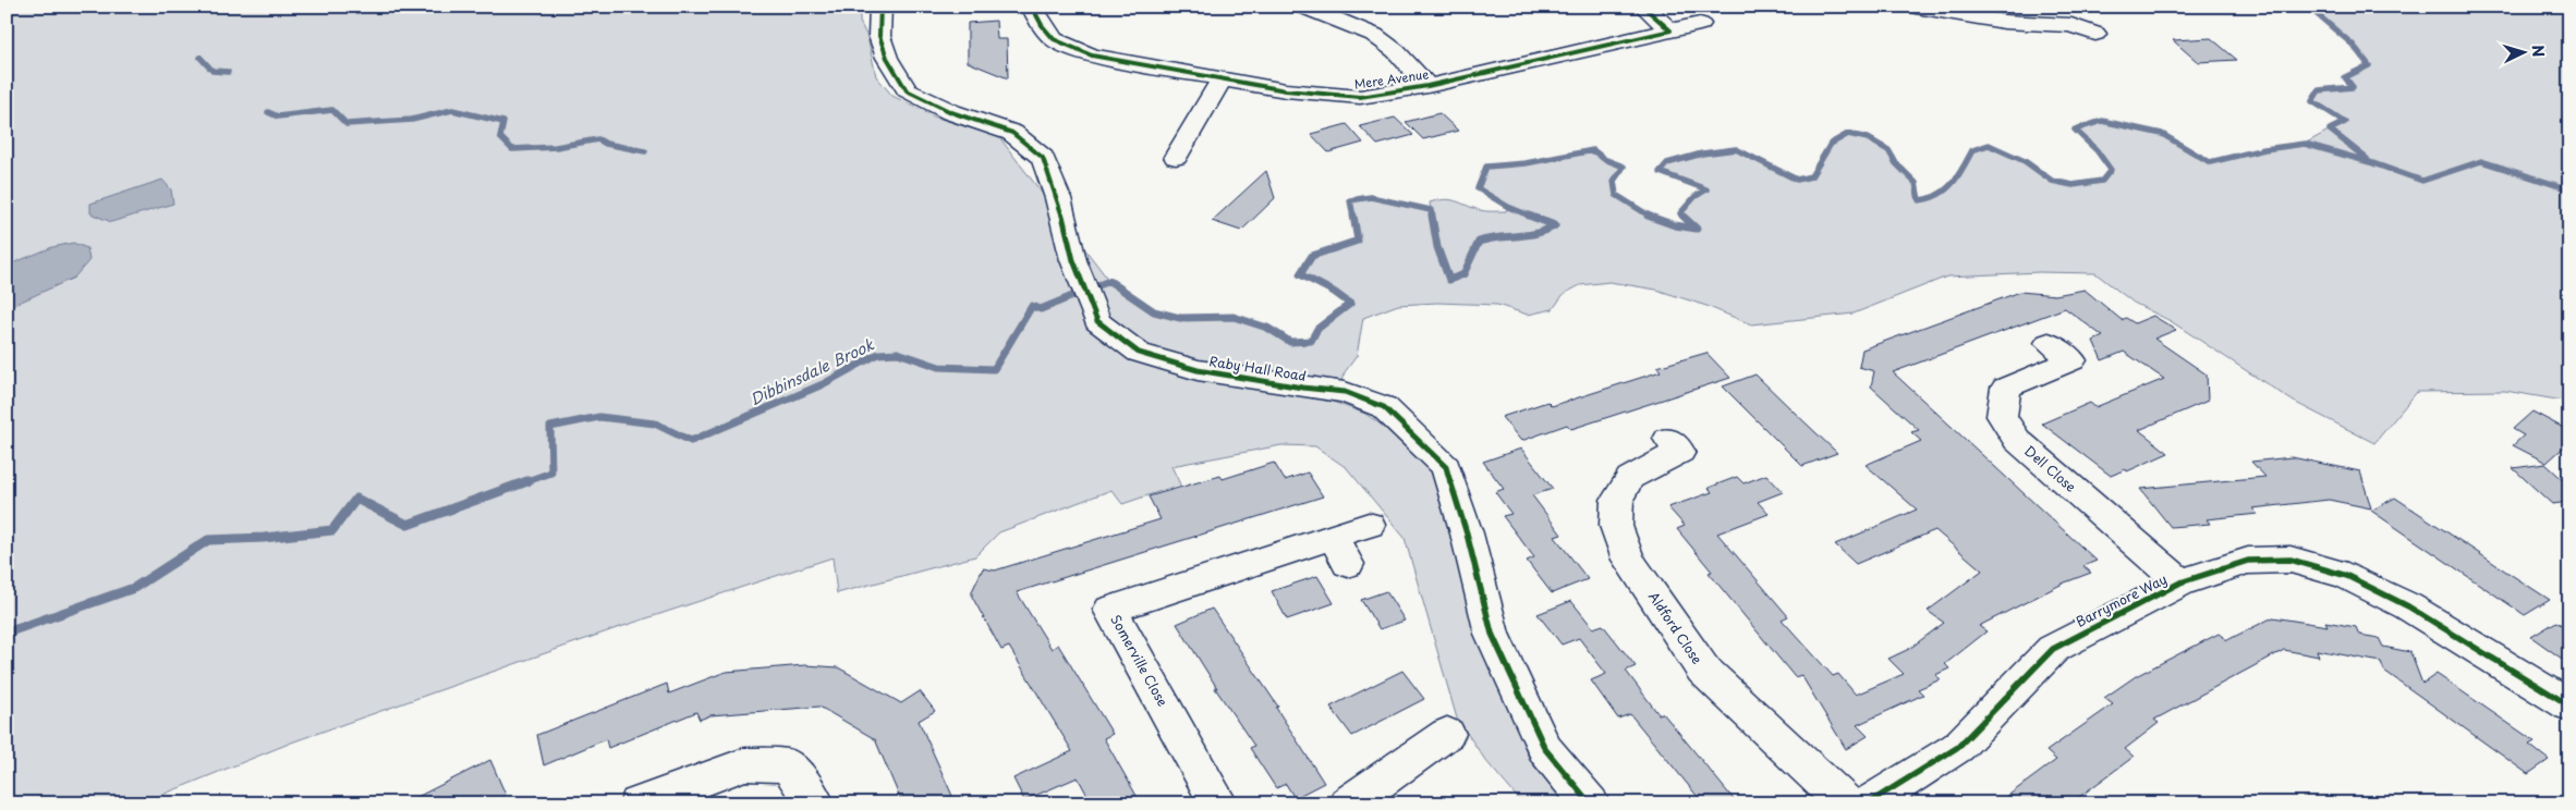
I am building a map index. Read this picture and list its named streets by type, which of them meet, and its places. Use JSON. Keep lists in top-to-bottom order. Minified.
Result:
{"streets":{"street":["Mere Avenue","Raby Hall Road","Dell Close","Barrymore Way","Aldford Close","Somerville Close"]},"crossings":[["Dell Close","Barrymore Way"]],"water":["Dibbinsdale Brook"],"north":"right"}
